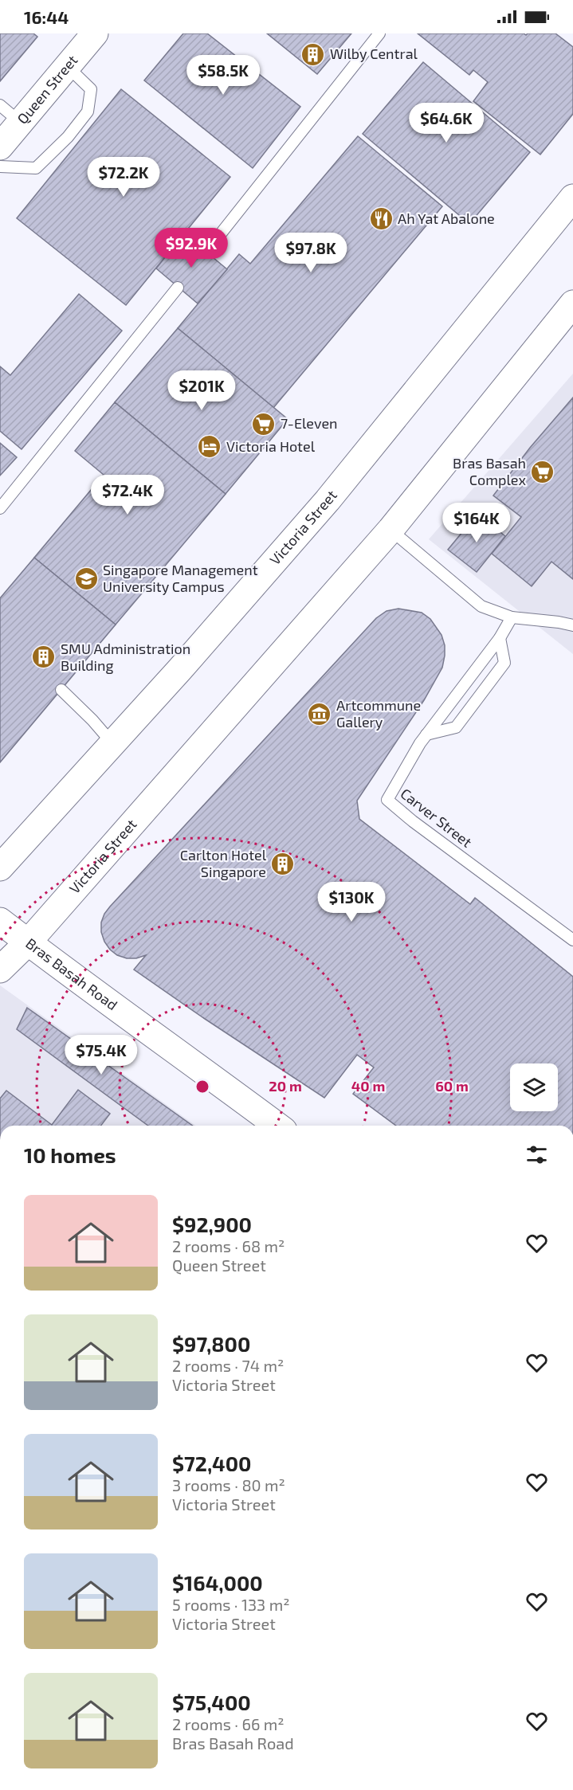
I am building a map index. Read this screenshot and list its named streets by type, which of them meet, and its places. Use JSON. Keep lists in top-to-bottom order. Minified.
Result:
{"streets":{"main road":["Queen Street","Victoria Street","Bras Basah Road"],"lane":["Carver Street"]},"crossings":[["Victoria Street","Bras Basah Road"]],"places":{"building":["Wilby Central","SMU Administration Building","Carlton Hotel Singapore"],"restaurant":["Ah Yat Abalone"],"supermarket":["7-Eleven","Bras Basah Complex"],"hotel":["Victoria Hotel"],"school or university":["Singapore Management University Campus"],"museum":["Artcommune Gallery"]},"page":{"status":"16:44","price":["$58.5K","$64.6K","$72.2K","$92.9K","$97.8K","$201K","$72.4K","$164K","$130K","$75.4K"],"heading":"10 homes","list":[{"name":"$92,900","note":"2 rooms · 68 m² · Queen Street"},{"name":"$97,800","note":"2 rooms · 74 m² · Victoria Street"},{"name":"$72,400","note":"3 rooms · 80 m² · Victoria Street"},{"name":"$164,000","note":"5 rooms · 133 m² · Victoria Street"},{"name":"$75,400","note":"2 rooms · 66 m² · Bras Basah Road"}]},"rings":["20 m","40 m","60 m"]}
